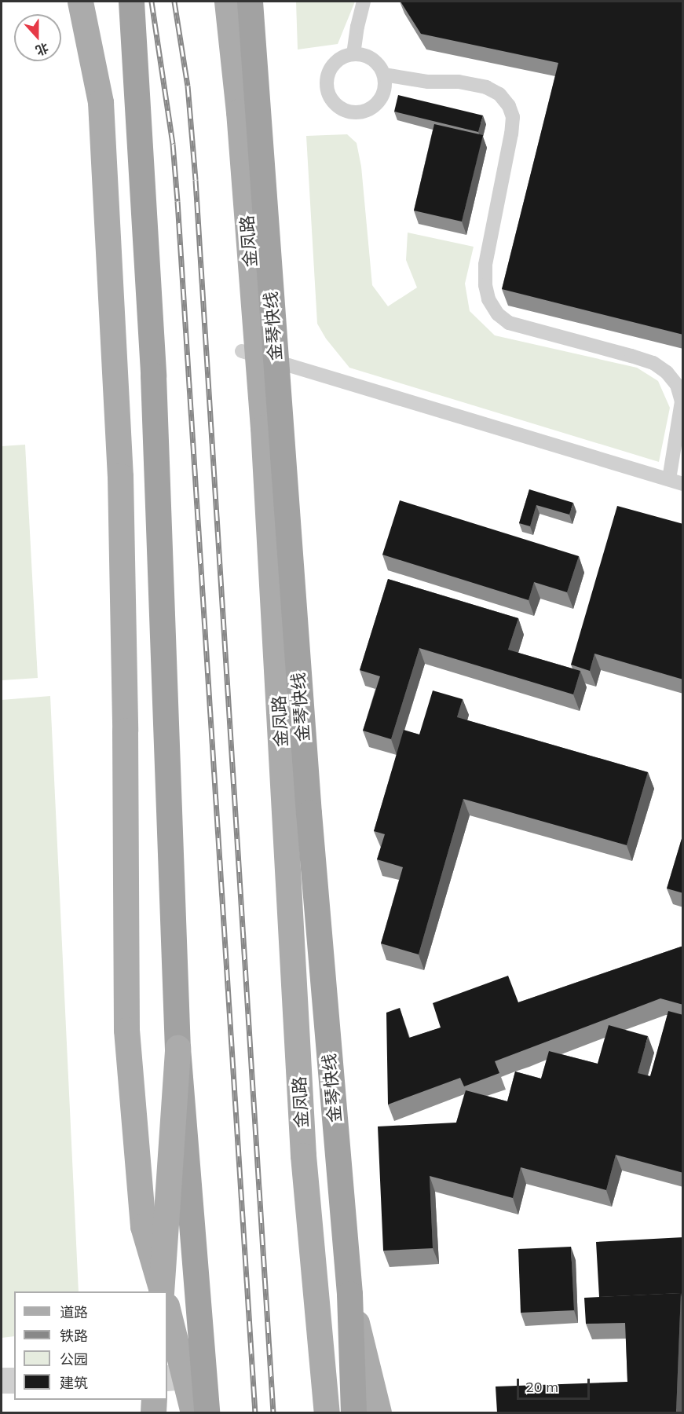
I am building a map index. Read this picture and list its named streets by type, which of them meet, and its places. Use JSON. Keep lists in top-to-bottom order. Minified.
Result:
{"streets":{"highway":["金琴快线"],"main road":["金凤路"]},"legend":["道路","铁路","公园","建筑"],"scale_bar":"20 m","north":"bottom"}
